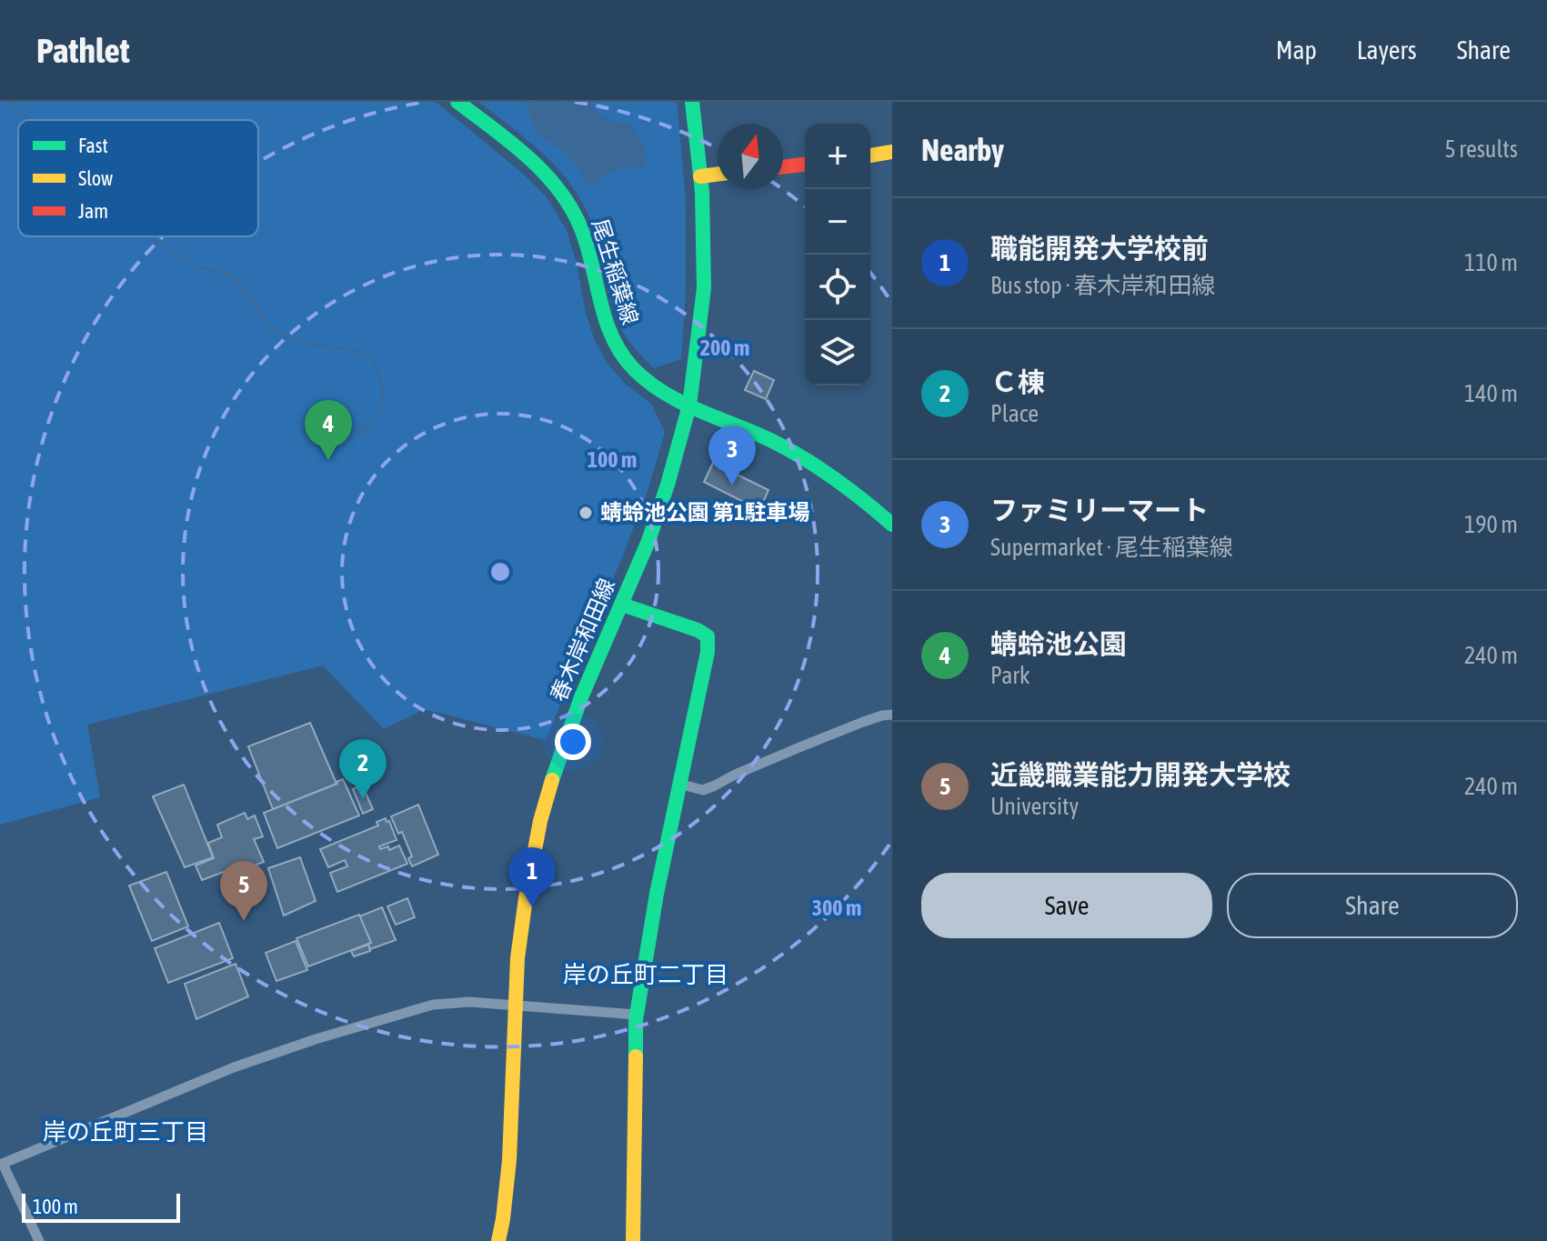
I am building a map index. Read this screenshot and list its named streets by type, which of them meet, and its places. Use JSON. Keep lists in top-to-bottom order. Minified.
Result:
{"streets":{"street":["尾生稲葉線","春木岸和田線"]},"crossings":[["尾生稲葉線","春木岸和田線"]],"districts":["岸の丘町二丁目","岸の丘町三丁目"],"places":["蜻蛉池公園 第1駐車場"],"legend":["Fast","Slow","Jam"],"scale_bar":"100 m","north":"top","page":{"header":"Pathlet","nav":["Map","Layers","Share"],"heading":["Nearby","5 results"],"map_buttons":["+","−"],"list":[{"mark":"1","name":"職能開発大学校前","note":"Bus stop · 春木岸和田線","value":"110 m"},{"mark":"2","name":"Ｃ棟","note":"Place","value":"140 m"},{"mark":"3","name":"ファミリーマート","note":"Supermarket · 尾生稲葉線","value":"190 m"},{"mark":"4","name":"蜻蛉池公園","note":"Park","value":"240 m"},{"mark":"5","name":"近畿職業能力開発大学校","note":"University","value":"240 m"}],"pins":["4","3","2","1","5"],"buttons":["Save","Share"],"scale":"100 m"},"rings":["200 m","100 m","300 m"]}
